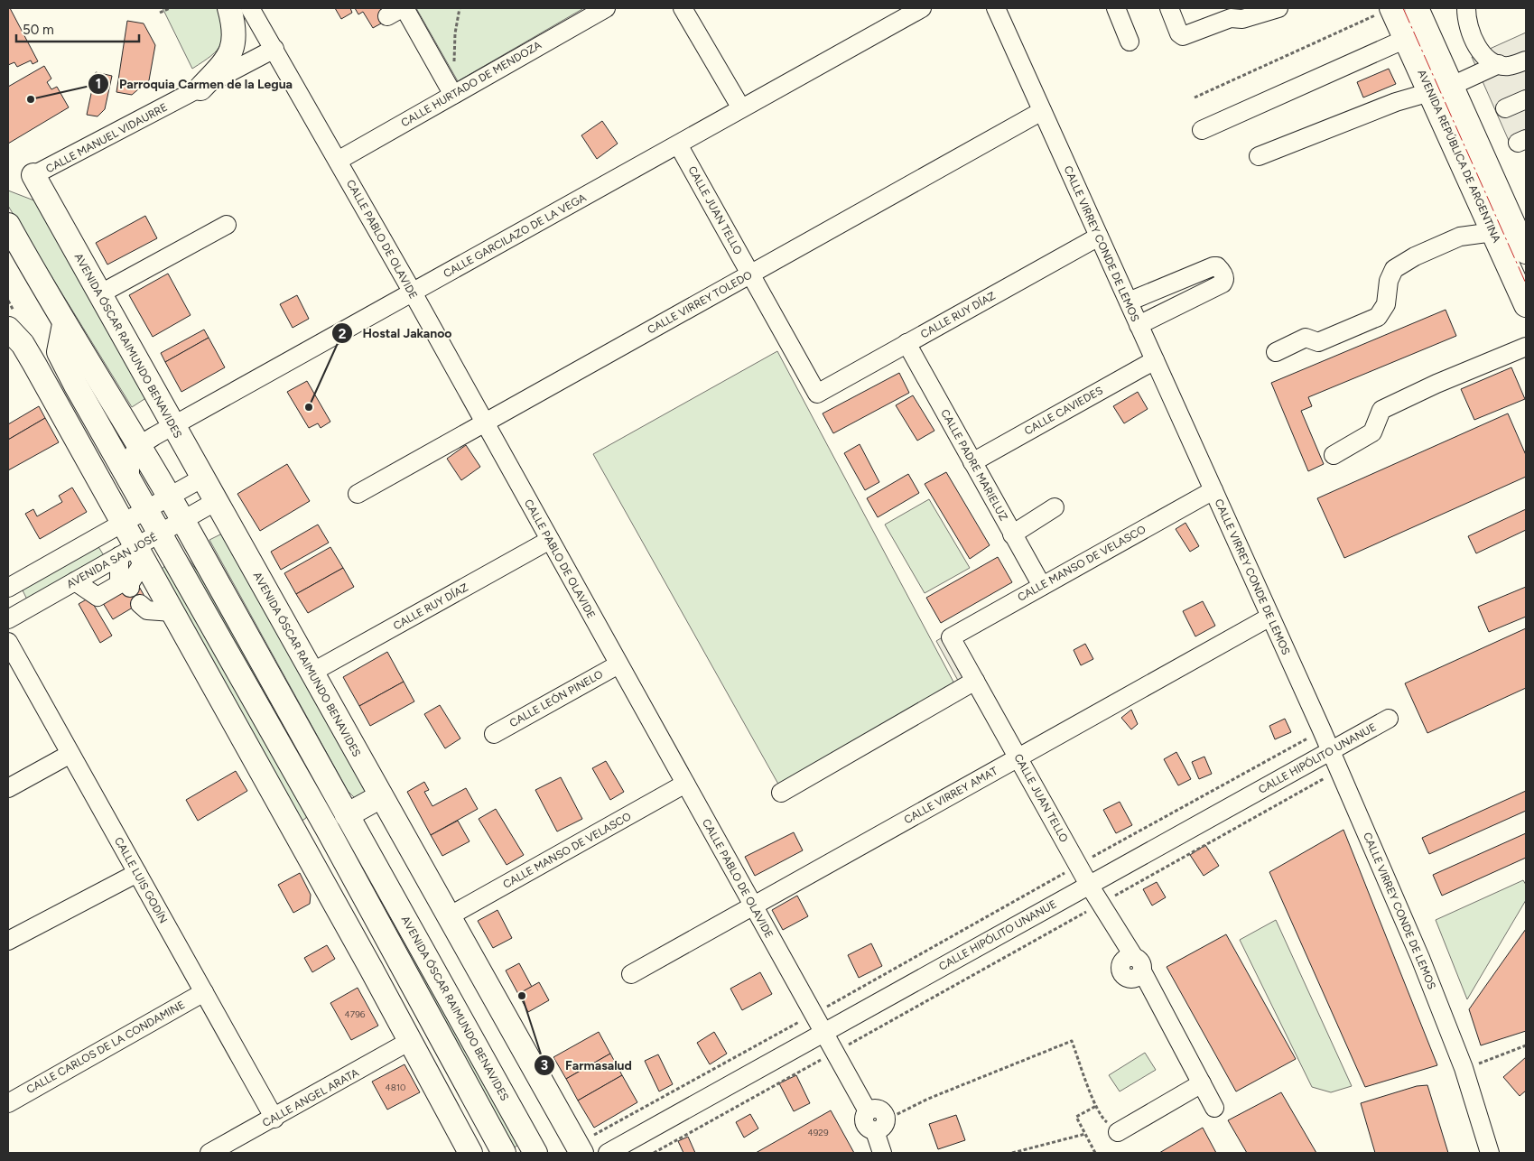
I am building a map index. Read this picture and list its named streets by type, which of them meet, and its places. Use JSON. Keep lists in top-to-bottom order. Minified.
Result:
{"streets":{"main road":["AVENIDA REPÚBLICA DE ARGENTINA","AVENIDA ÓSCAR RAIMUNDO BENAVIDES"],"street":["CALLE HURTADO DE MENDOZA","CALLE MANUEL VIDAURRE","CALLE JUAN TELLO","CALLE GARCILAZO DE LA VEGA","CALLE PABLO DE OLAVIDE","CALLE VIRREY CONDE DE LEMOS","CALLE VIRREY TOLEDO","CALLE RUY DÍAZ","CALLE CAVIEDES","CALLE PADRE MARIELUZ","AVENIDA SAN JOSÉ","CALLE MANSO DE VELASCO","CALLE LEÓN PINELO","CALLE HIPÓLITO UNANUE","CALLE VIRREY AMAT","CALLE LUIS GODÍN","CALLE CARLOS DE LA CONDAMINE","CALLE ANGEL ARATA"]},"crossings":[["CALLE HURTADO DE MENDOZA","CALLE PABLO DE OLAVIDE"],["CALLE MANUEL VIDAURRE","CALLE PABLO DE OLAVIDE"],["CALLE MANUEL VIDAURRE","AVENIDA ÓSCAR RAIMUNDO BENAVIDES"],["CALLE JUAN TELLO","CALLE GARCILAZO DE LA VEGA"],["CALLE JUAN TELLO","CALLE VIRREY TOLEDO"],["CALLE JUAN TELLO","CALLE RUY DÍAZ"],["CALLE JUAN TELLO","CALLE MANSO DE VELASCO"],["CALLE JUAN TELLO","CALLE HIPÓLITO UNANUE"],["CALLE JUAN TELLO","CALLE VIRREY AMAT"],["CALLE GARCILAZO DE LA VEGA","CALLE PABLO DE OLAVIDE"],["CALLE GARCILAZO DE LA VEGA","AVENIDA ÓSCAR RAIMUNDO BENAVIDES"],["CALLE PABLO DE OLAVIDE","CALLE VIRREY TOLEDO"],["CALLE PABLO DE OLAVIDE","CALLE RUY DÍAZ"],["CALLE PABLO DE OLAVIDE","CALLE MANSO DE VELASCO"],["CALLE PABLO DE OLAVIDE","CALLE LEÓN PINELO"],["CALLE PABLO DE OLAVIDE","CALLE HIPÓLITO UNANUE"],["CALLE PABLO DE OLAVIDE","CALLE VIRREY AMAT"],["CALLE VIRREY CONDE DE LEMOS","CALLE VIRREY TOLEDO"],["CALLE VIRREY CONDE DE LEMOS","CALLE RUY DÍAZ"],["CALLE VIRREY CONDE DE LEMOS","CALLE CAVIEDES"],["CALLE VIRREY CONDE DE LEMOS","CALLE MANSO DE VELASCO"],["CALLE VIRREY CONDE DE LEMOS","CALLE HIPÓLITO UNANUE"],["CALLE VIRREY CONDE DE LEMOS","CALLE VIRREY AMAT"],["CALLE RUY DÍAZ","AVENIDA ÓSCAR RAIMUNDO BENAVIDES"],["CALLE RUY DÍAZ","CALLE PADRE MARIELUZ"],["AVENIDA ÓSCAR RAIMUNDO BENAVIDES","AVENIDA SAN JOSÉ"],["AVENIDA ÓSCAR RAIMUNDO BENAVIDES","CALLE MANSO DE VELASCO"],["CALLE CAVIEDES","CALLE PADRE MARIELUZ"],["CALLE PADRE MARIELUZ","CALLE MANSO DE VELASCO"],["CALLE LUIS GODÍN","CALLE CARLOS DE LA CONDAMINE"],["CALLE LUIS GODÍN","CALLE ANGEL ARATA"]],"places":["Parroquia Carmen de la Legua","Hostal Jakanoo","Farmasalud"],"house_numbers":["4796","4810","4929"],"scale_bar":"50 m"}
